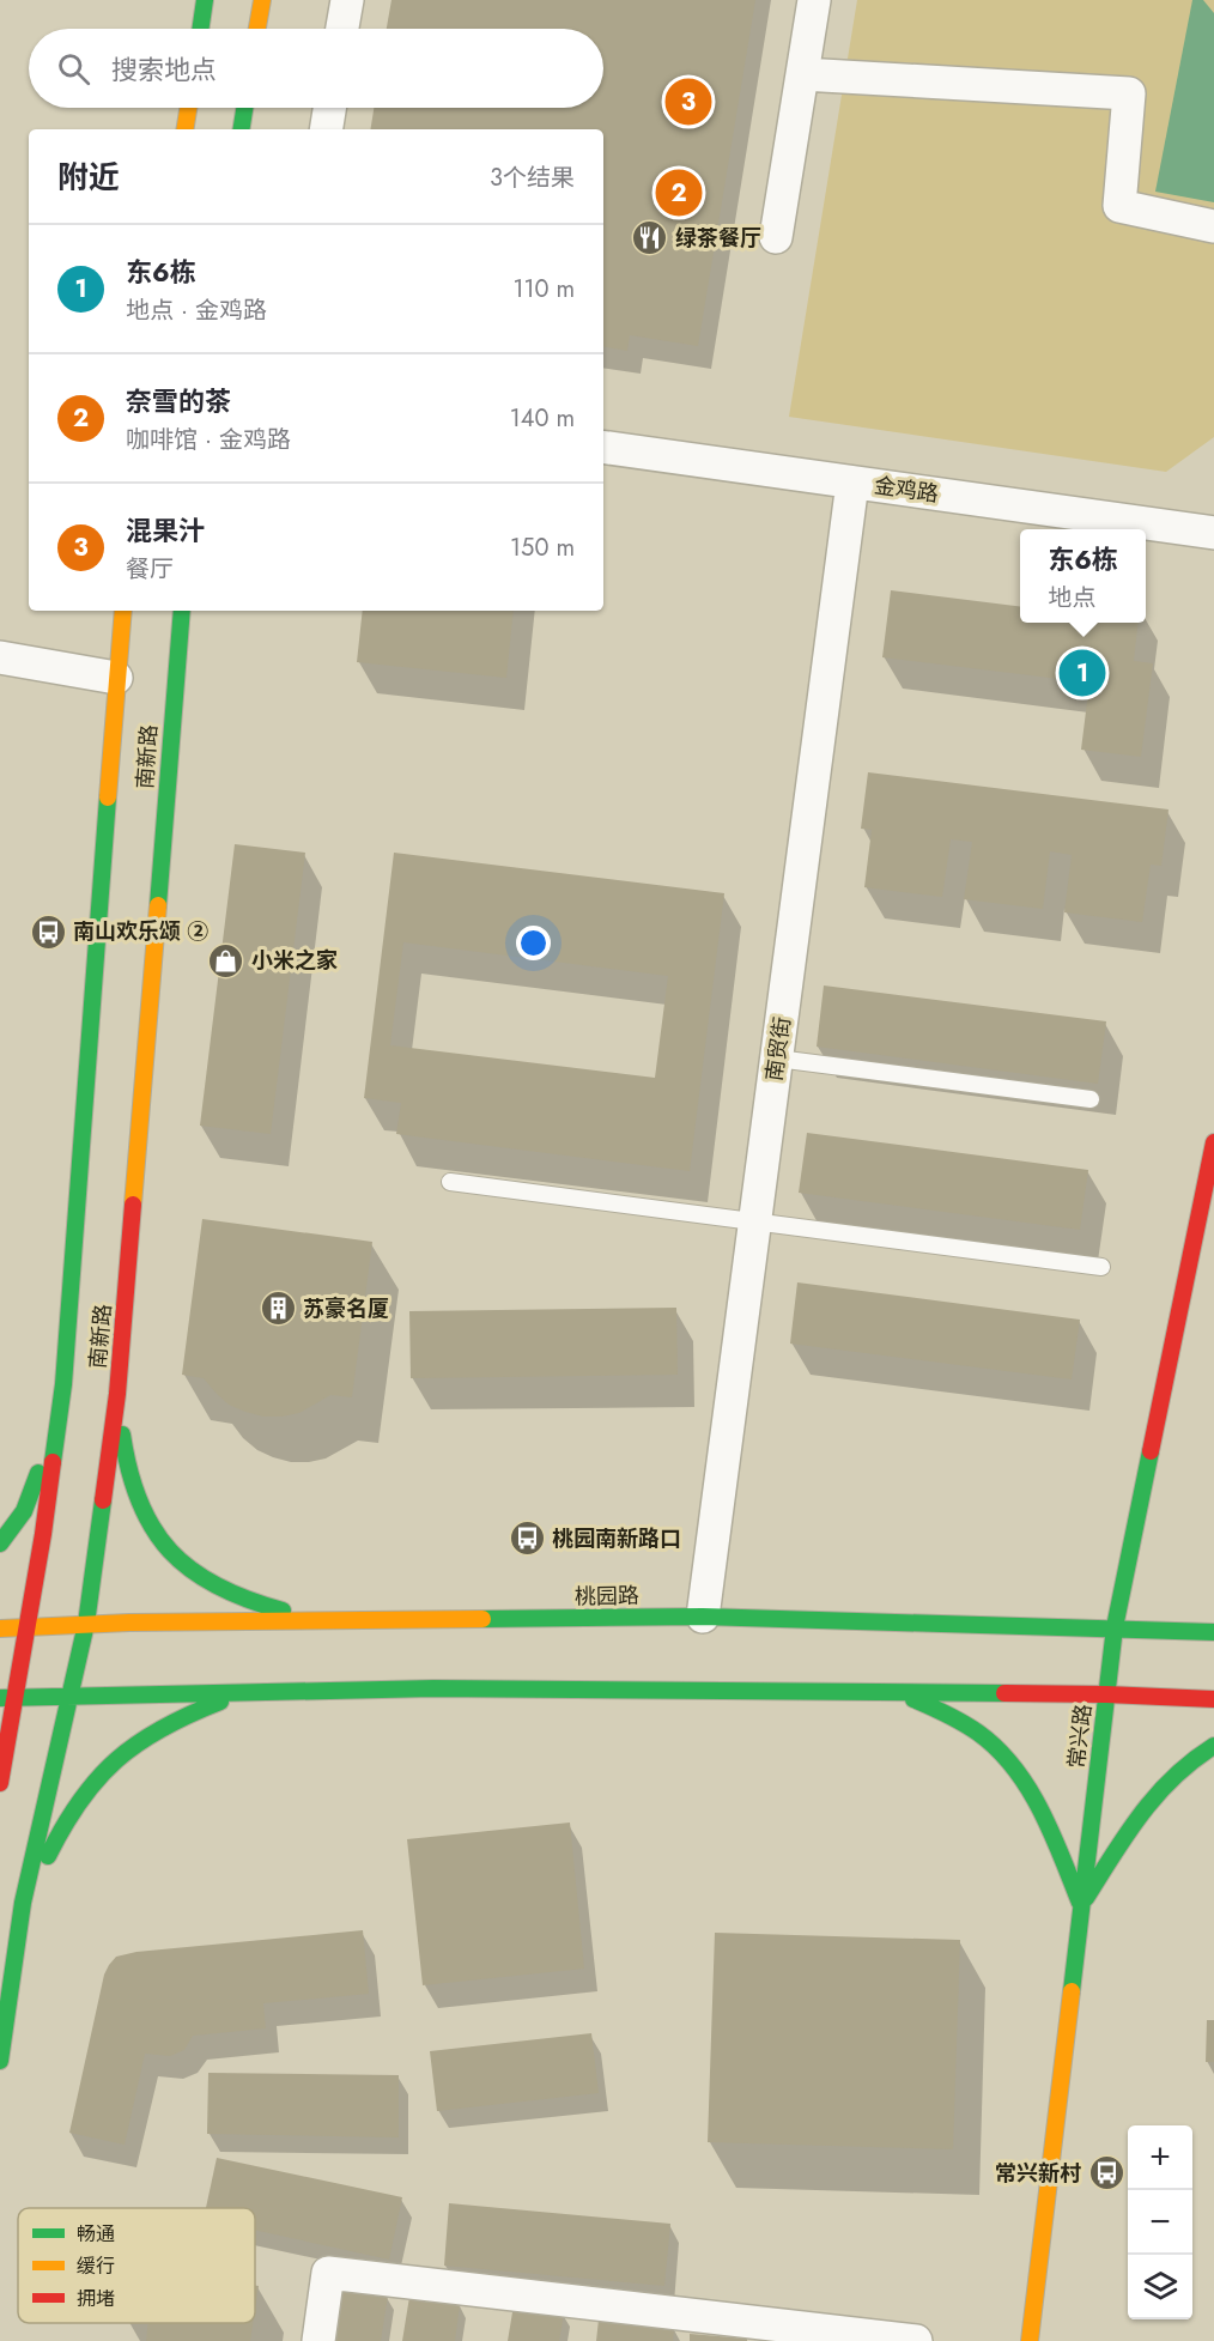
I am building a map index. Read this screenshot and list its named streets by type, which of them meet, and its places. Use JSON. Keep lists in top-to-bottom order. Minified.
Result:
{"streets":{"main road":["南新路","桃园路","常兴路"],"street":["金鸡路","南贸街"]},"crossings":[["金鸡路","南贸街"],["南新路","桃园路"],["南贸街","桃园路"],["桃园路","常兴路"]],"places":{"restaurant":["绿茶餐厅"],"bus stop":["南山欢乐颂 ②","桃园南新路口","常兴新村"],"shop":["小米之家"],"building":["苏豪名厦"]},"legend":["畅通","缓行","拥堵"],"page":{"search":"搜索地点","pins":["3","2","1"],"heading":["附近","3个结果"],"list":[{"mark":"1","name":"东6栋","note":"地点 · 金鸡路","value":"110 m"},{"mark":"2","name":"奈雪的茶","note":"咖啡馆 · 金鸡路","value":"140 m"},{"mark":"3","name":"混果汁","note":"餐厅","value":"150 m"}],"popup":["东6栋","地点"],"map_buttons":["+","−"]}}
